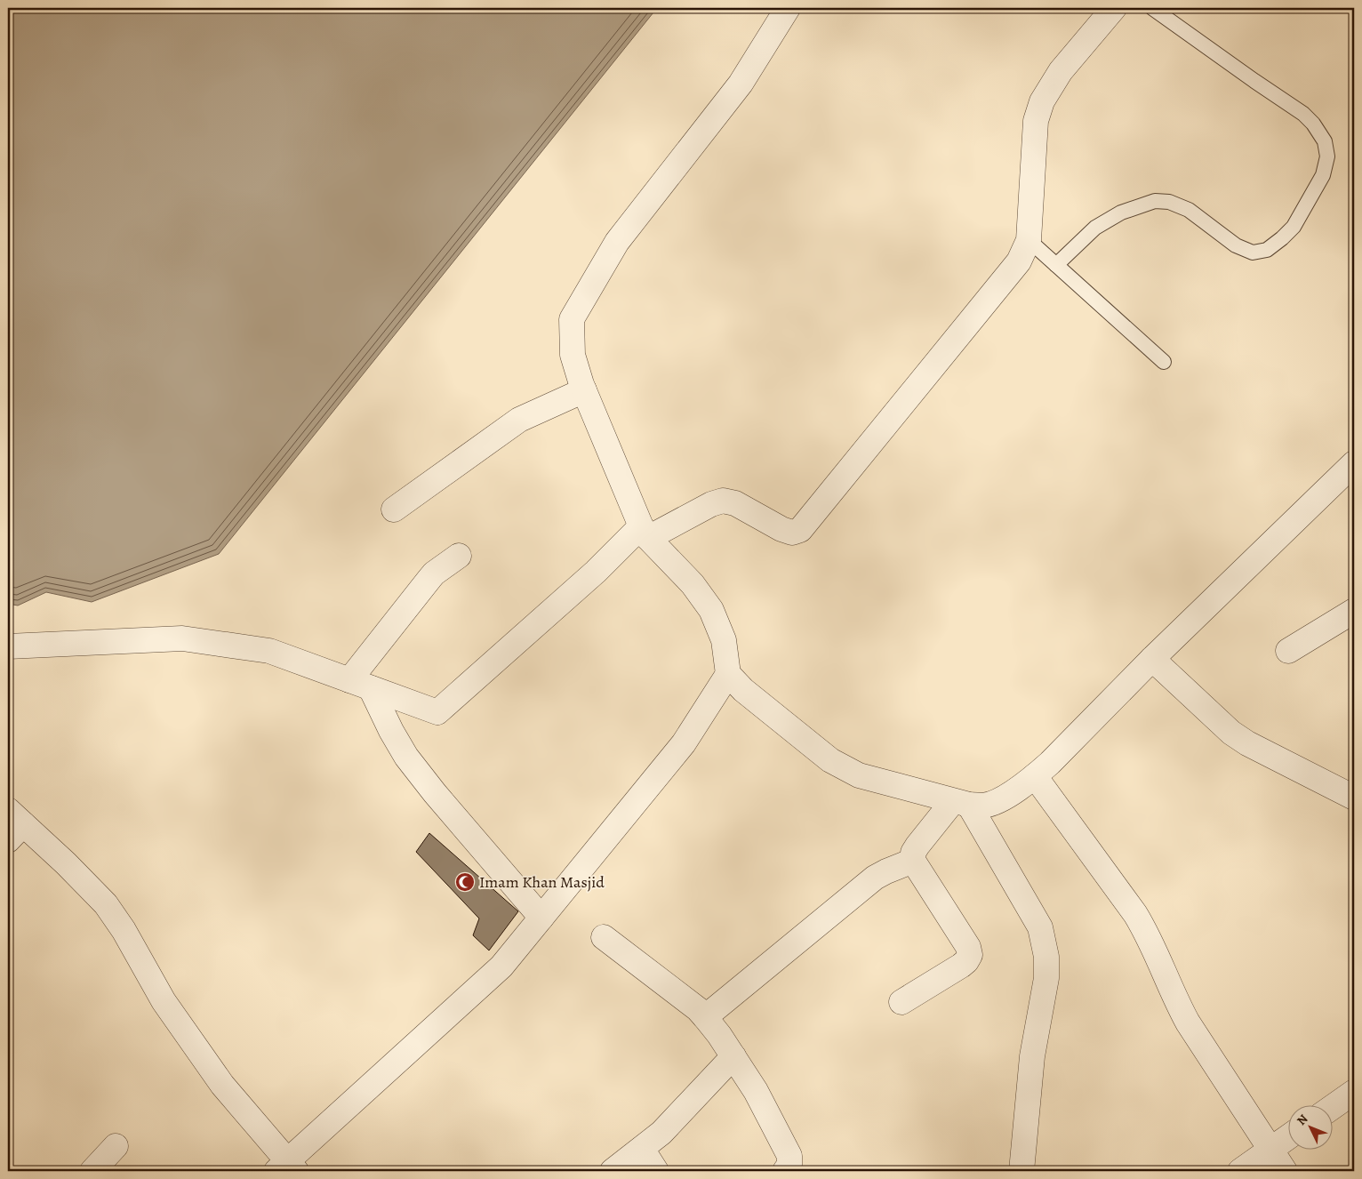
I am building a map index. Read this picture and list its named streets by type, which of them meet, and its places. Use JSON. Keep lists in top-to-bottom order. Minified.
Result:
{"places":{"mosque":["Imam Khan Masjid"]},"north":"top left"}
